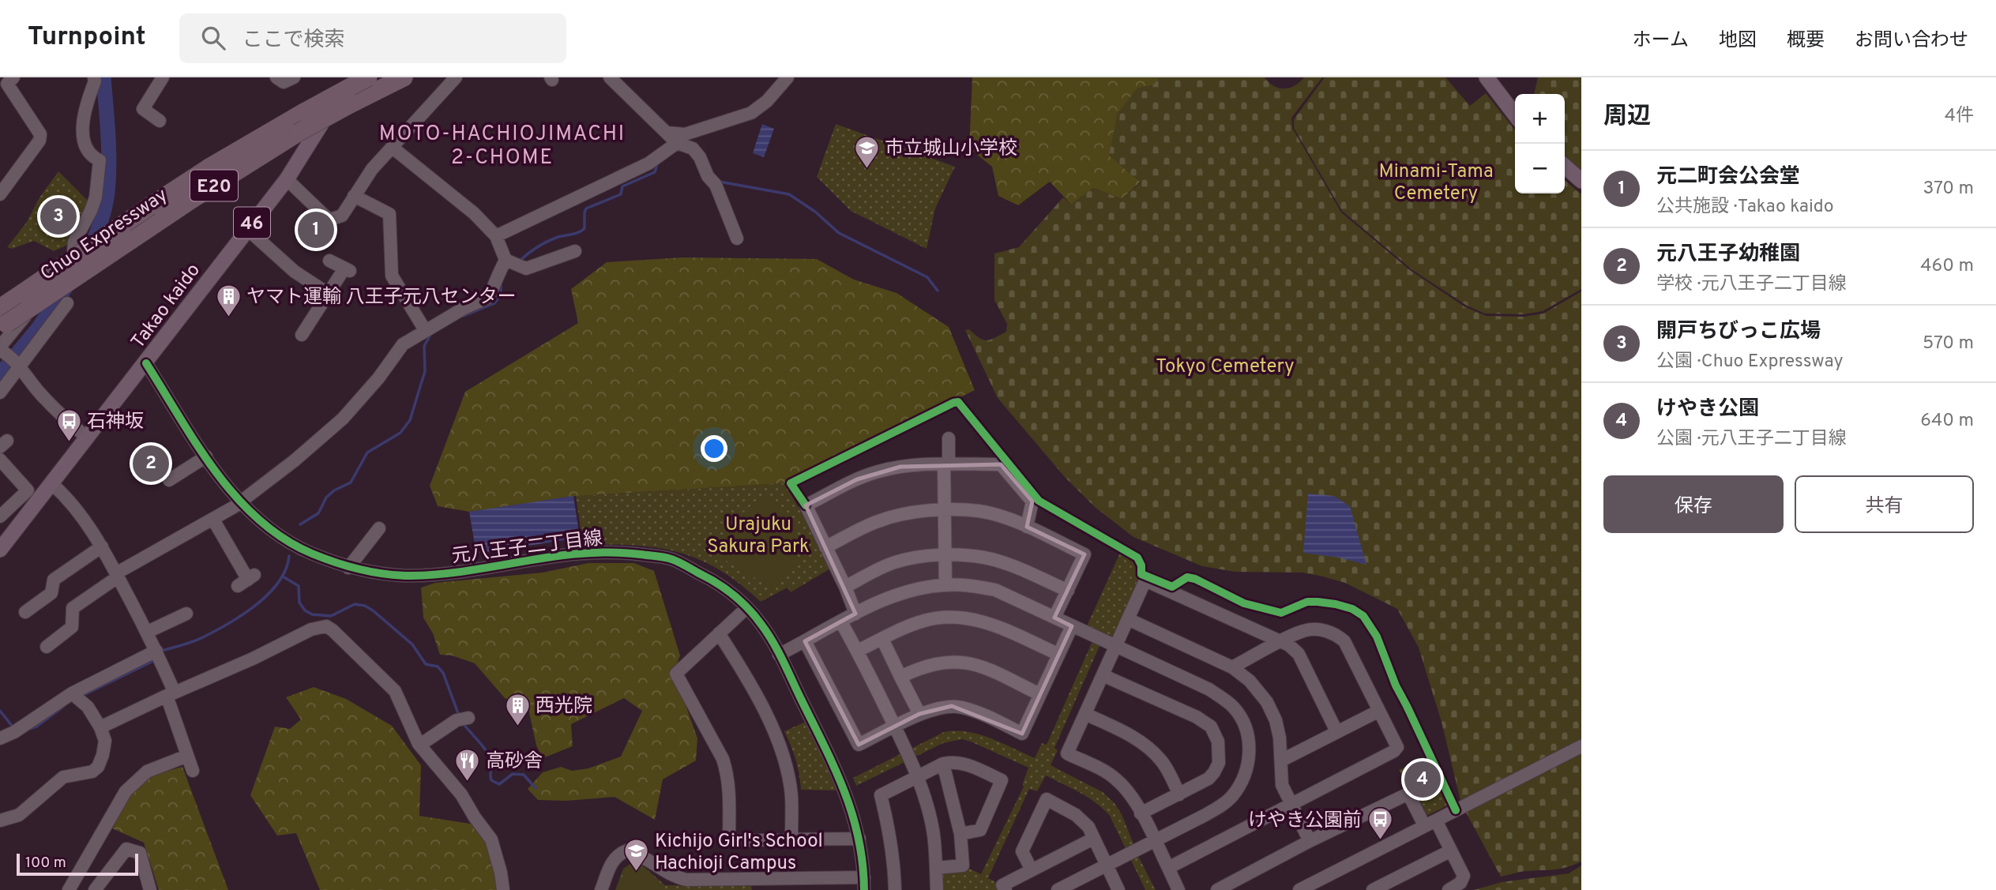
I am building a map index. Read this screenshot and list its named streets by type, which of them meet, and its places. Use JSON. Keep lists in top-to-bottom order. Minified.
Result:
{"streets":{"highway":["E20","Chuo Expressway"],"main road":["46","Takao kaido"],"street":["元八王子二丁目線"]},"crossings":[["Takao kaido","元八王子二丁目線"]],"districts":["MOTO-HACHIOJIMACHI 2-CHOME"],"parks":["Minami-Tama Cemetery","Tokyo Cemetery","Urajuku Sakura Park"],"places":{"school or university":["市立城山小学校","Kichijo Girl's School Hachioji Campus"],"building":["ヤマト運輸 八王子元八センター","西光院"],"bus stop":["石神坂","けやき公園前"],"restaurant":["高砂舎"]},"scale_bar":"100 m","page":{"header":"Turnpoint","search":"ここで検索","nav":["ホーム","地図","概要","お問い合わせ"],"heading":["周辺","4件"],"map_buttons":["+","−"],"list":[{"mark":"1","name":"元二町会公会堂","note":"公共施設 · Takao kaido","value":"370 m"},{"mark":"2","name":"元八王子幼稚園","note":"学校 · 元八王子二丁目線","value":"460 m"},{"mark":"3","name":"開戸ちびっこ広場","note":"公園 · Chuo Expressway","value":"570 m"},{"mark":"4","name":"けやき公園","note":"公園 · 元八王子二丁目線","value":"640 m"}],"pins":["3","1","2","4"],"buttons":["保存","共有"],"scale":"100 m"}}
